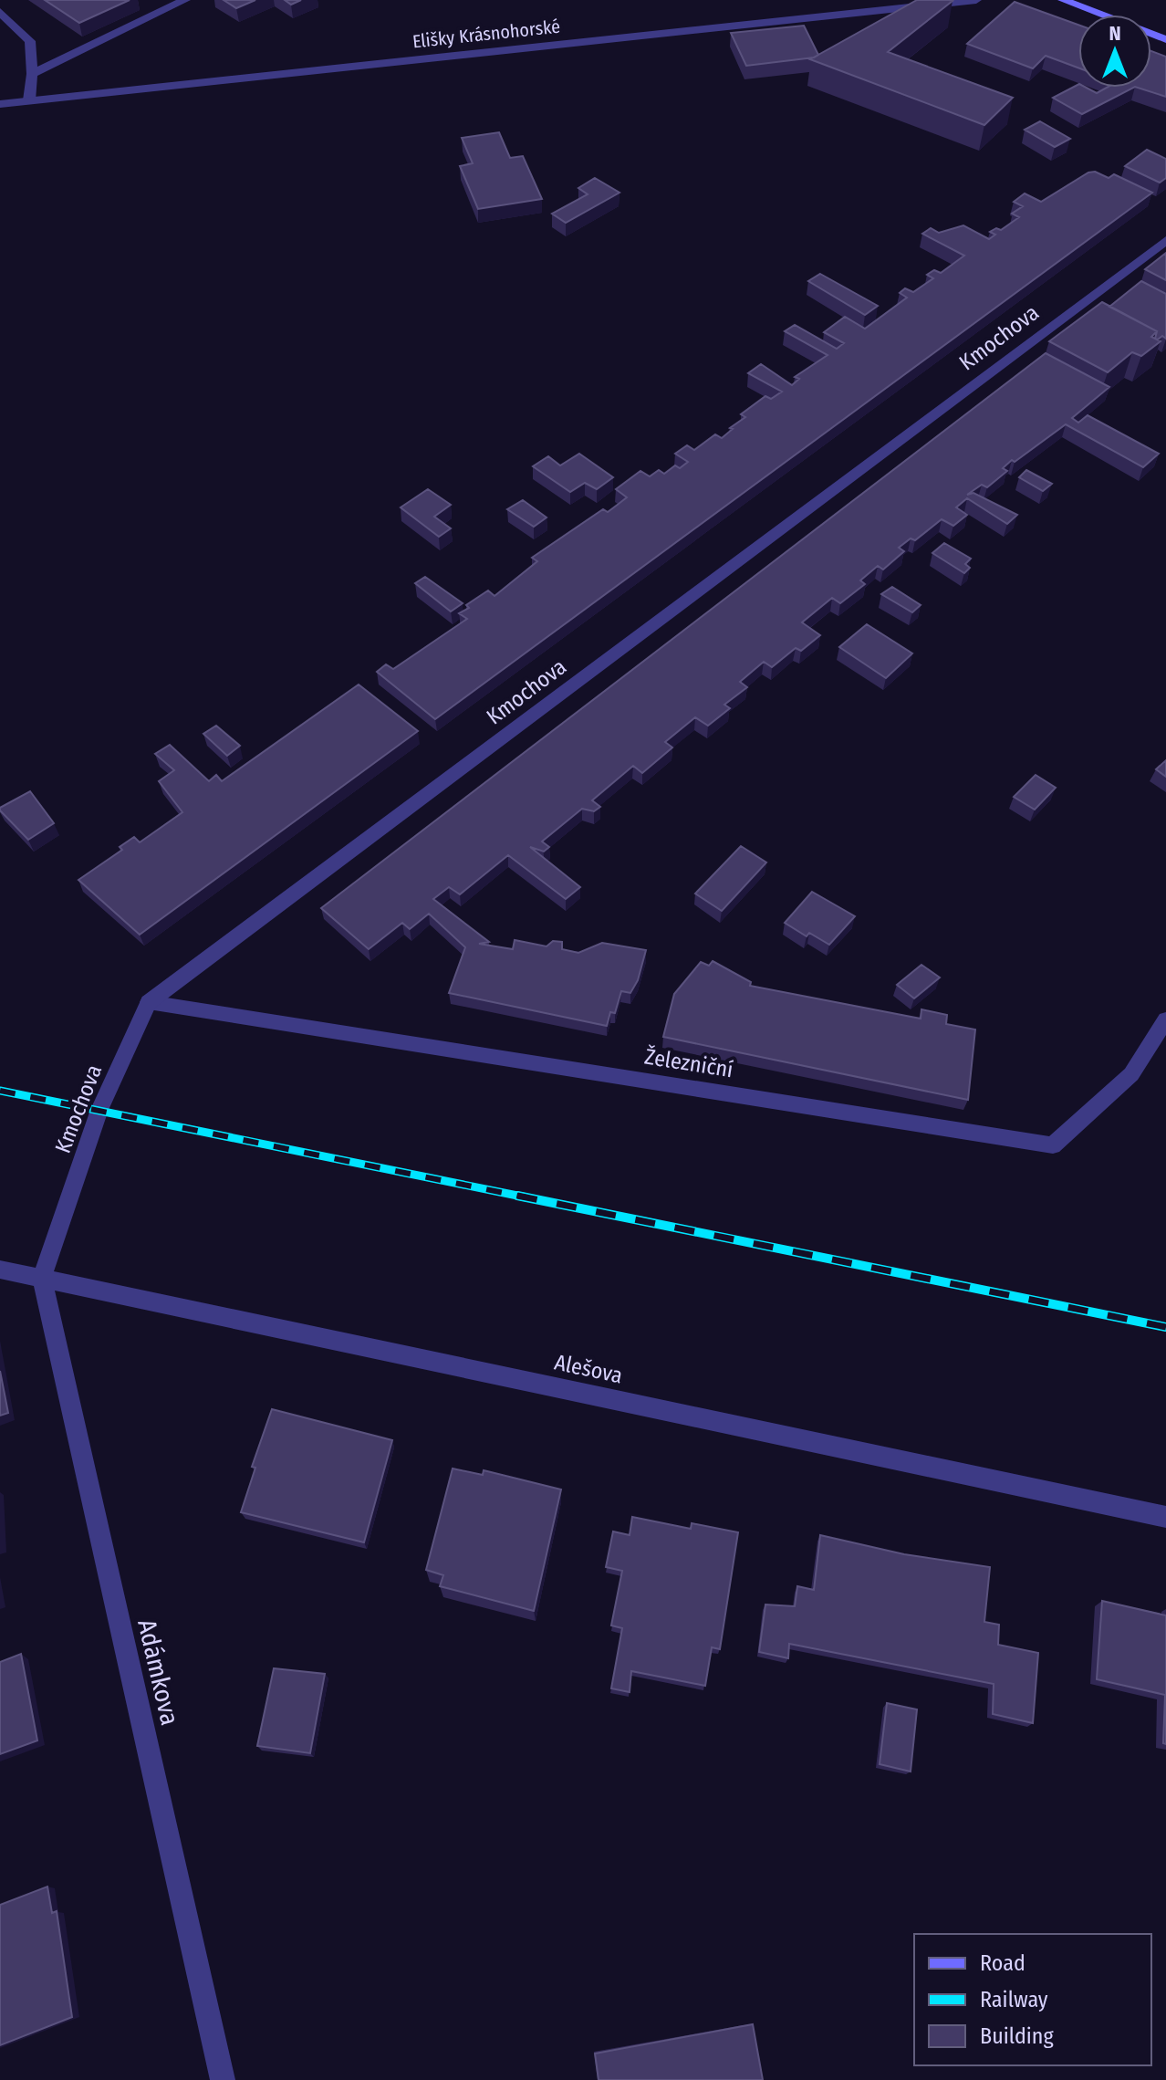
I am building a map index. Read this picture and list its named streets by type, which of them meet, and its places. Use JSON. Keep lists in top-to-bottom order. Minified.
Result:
{"streets":{"street":["Elišky Krásnohorské","Kmochova","Železniční","Alešova","Adámkova"]},"crossings":[["Kmochova","Železniční"],["Kmochova","Alešova"],["Kmochova","Adámkova"],["Alešova","Adámkova"]],"legend":["Road","Railway","Building"],"north":"top"}
